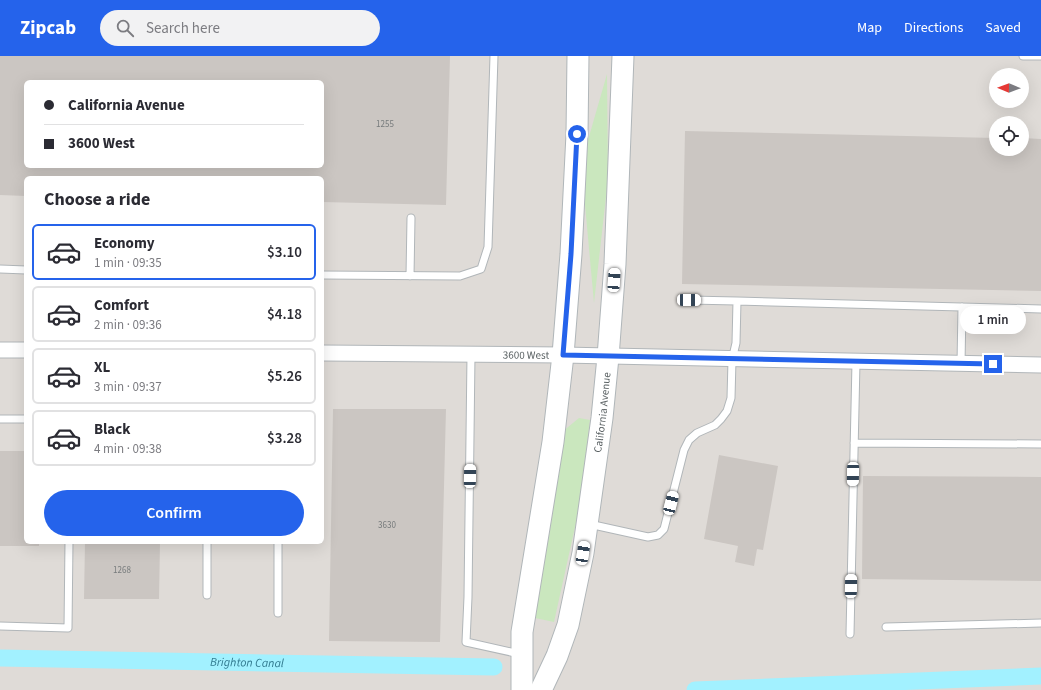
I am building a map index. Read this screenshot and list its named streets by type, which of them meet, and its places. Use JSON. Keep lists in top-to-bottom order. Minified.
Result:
{"streets":{"main road":["California Avenue"],"street":["3600 West"]},"crossings":[["3600 West","California Avenue"]],"water":["Brighton Canal"],"house_numbers":["1255","3630","1268"],"north":"left","page":{"header":"Zipcab","search":"Search here","nav":["Map","Directions","Saved"],"banner":["California Avenue","3600 West"],"heading":"Choose a ride","list":[{"name":"Economy","note":"1 min · 09:35","value":"$3.10"},{"name":"Comfort","note":"2 min · 09:36","value":"$4.18"},{"name":"XL","note":"3 min · 09:37","value":"$5.26"},{"name":"Black","note":"4 min · 09:38","value":"$3.28"}],"bubble":"1 min","buttons":"Confirm"}}
